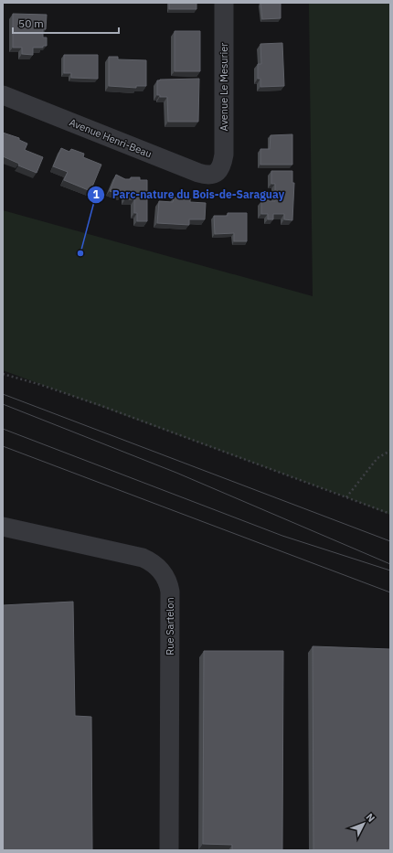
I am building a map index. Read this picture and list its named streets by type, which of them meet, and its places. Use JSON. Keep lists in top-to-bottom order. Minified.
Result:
{"streets":{"street":["Avenue Le Mesurier","Avenue Henri-Beau","Rue Sartelon"]},"crossings":[["Avenue Le Mesurier","Avenue Henri-Beau"]],"places":["Parc-nature du Bois-de-Saraguay"],"scale_bar":"50 m","north":"top right"}
